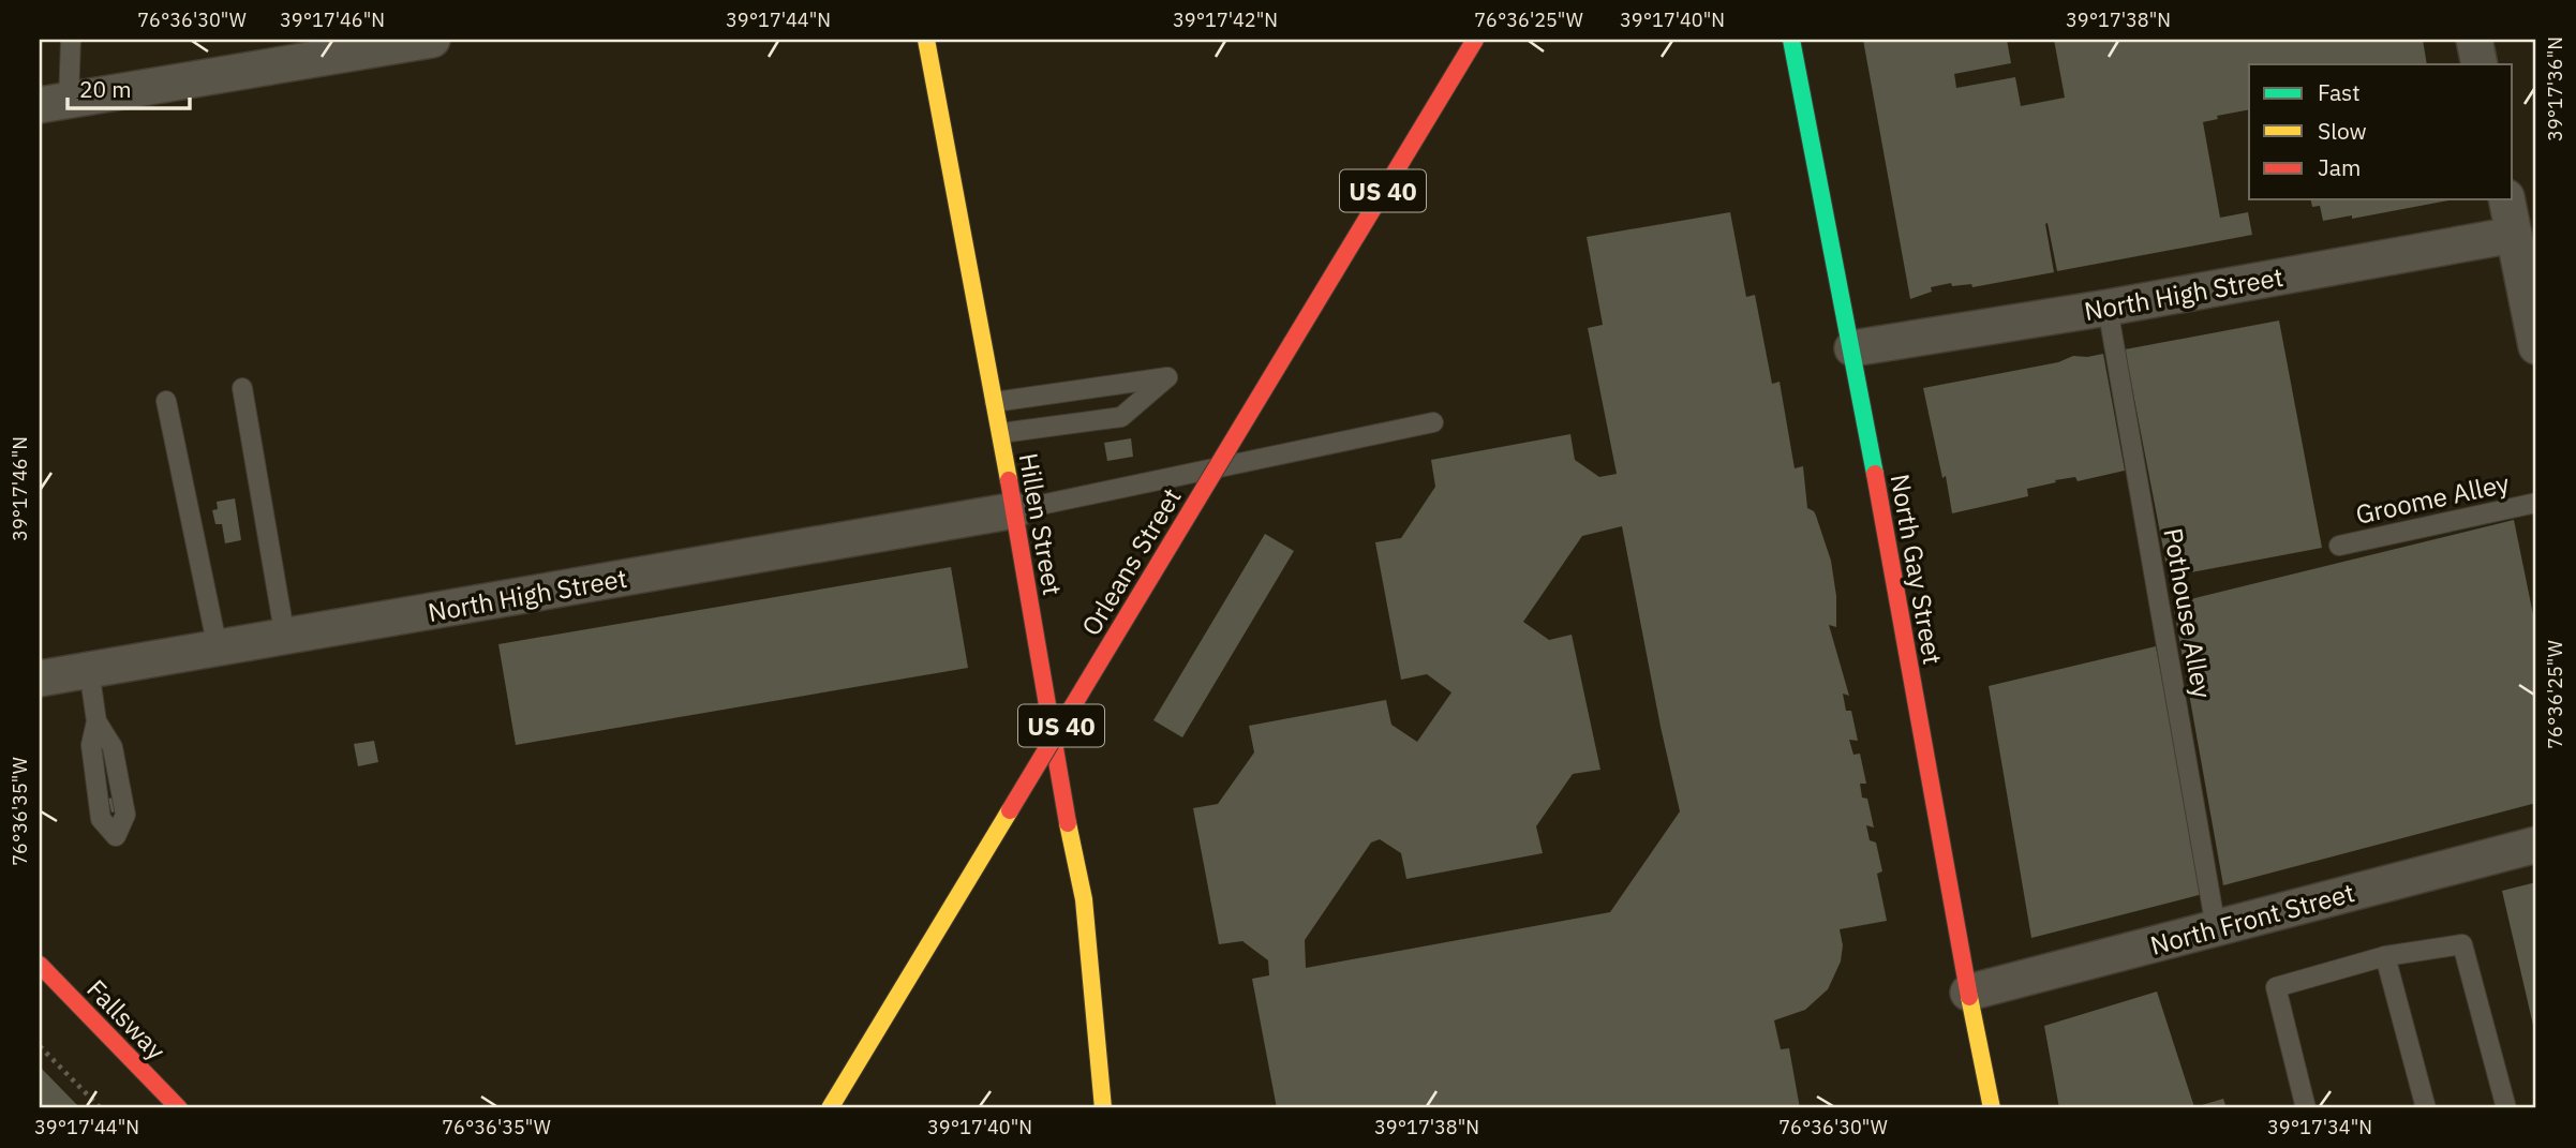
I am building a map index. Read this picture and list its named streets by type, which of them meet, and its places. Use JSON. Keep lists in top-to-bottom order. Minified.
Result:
{"streets":{"main road":["US 40","Hillen Street","Orleans Street","North Gay Street","Fallsway"],"street":["North High Street","North Front Street"],"lane":["Groome Alley","Pothouse Alley"]},"crossings":[["North High Street","Hillen Street"],["North High Street","North Gay Street"],["North High Street","Pothouse Alley"],["North Gay Street","North Front Street"],["Pothouse Alley","North Front Street"]],"legend":["Fast","Slow","Jam"],"scale_bar":"20 m","coordinates":["76°36'30\"W","39°17'46\"N","39°17'44\"N","39°17'42\"N","76°36'25\"W","39°17'40\"N","39°17'38\"N","39°17'36\"N","76°36'35\"W","39°17'34\"N"]}
